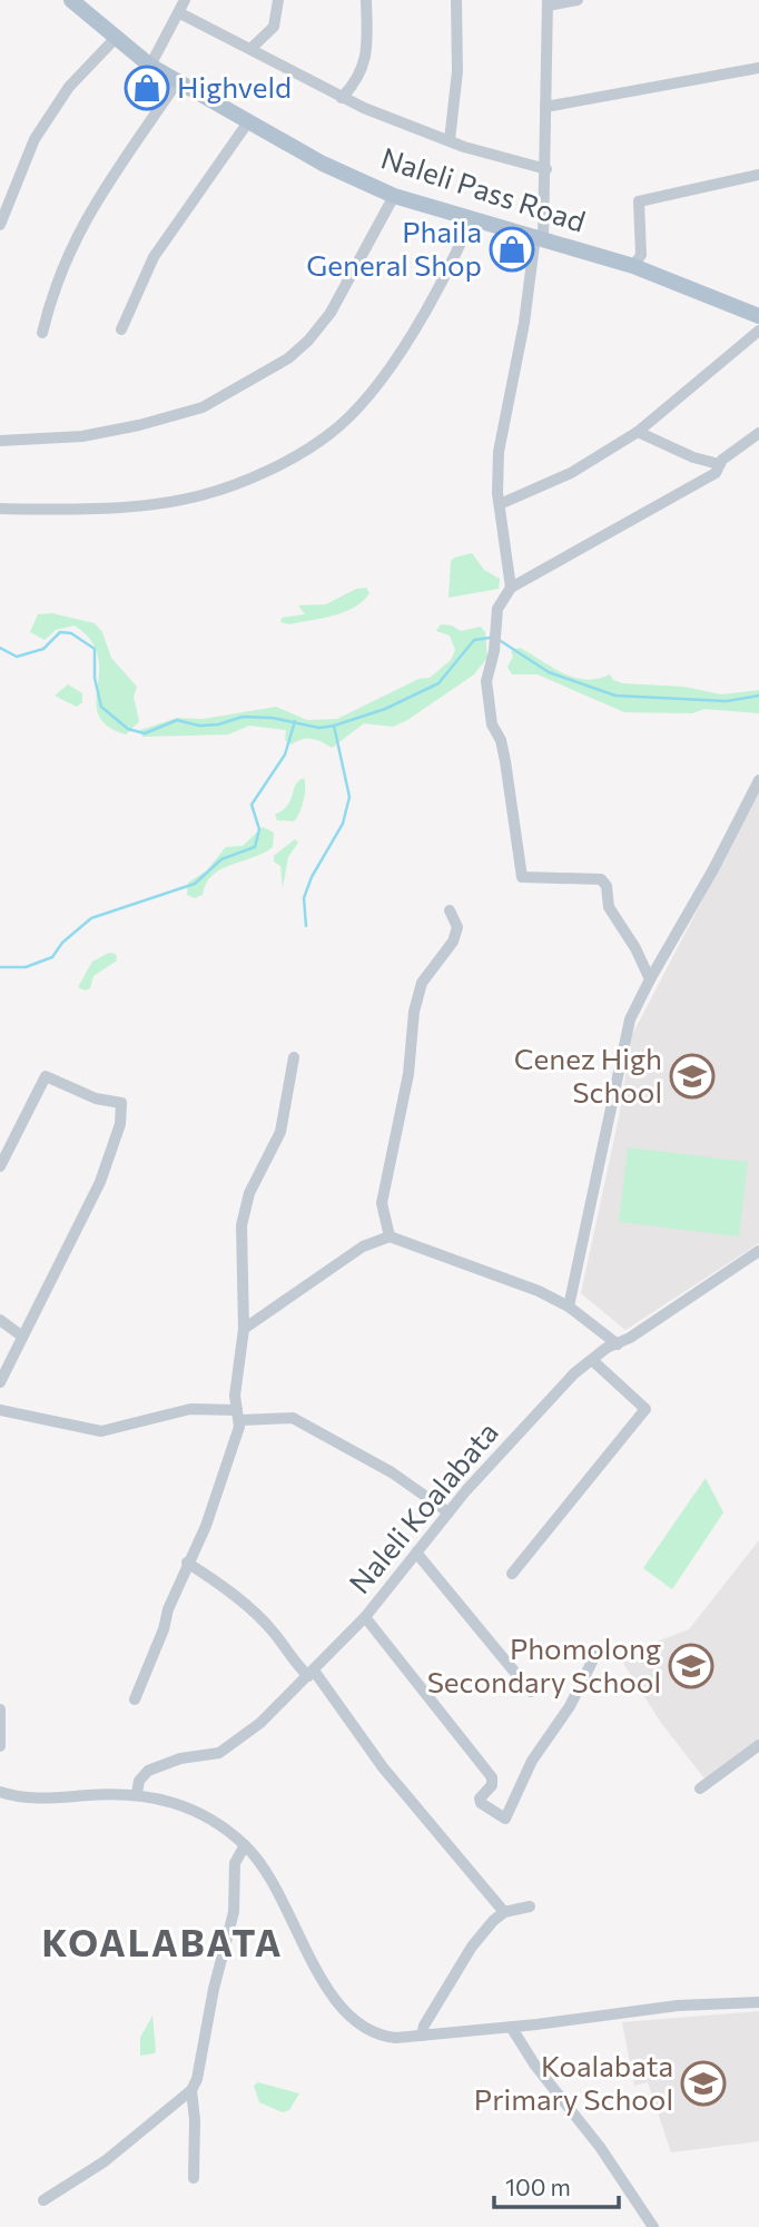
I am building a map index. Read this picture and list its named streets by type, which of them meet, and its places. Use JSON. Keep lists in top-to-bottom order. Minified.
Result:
{"streets":{"main road":["Naleli Pass Road"],"street":["Naleli Koalabata"]},"districts":["KOALABATA"],"places":{"shop":["Highveld","Phaila General Shop"],"school or university":["Cenez High School","Phomolong Secondary School","Koalabata Primary School"]},"scale_bar":"100 m"}
